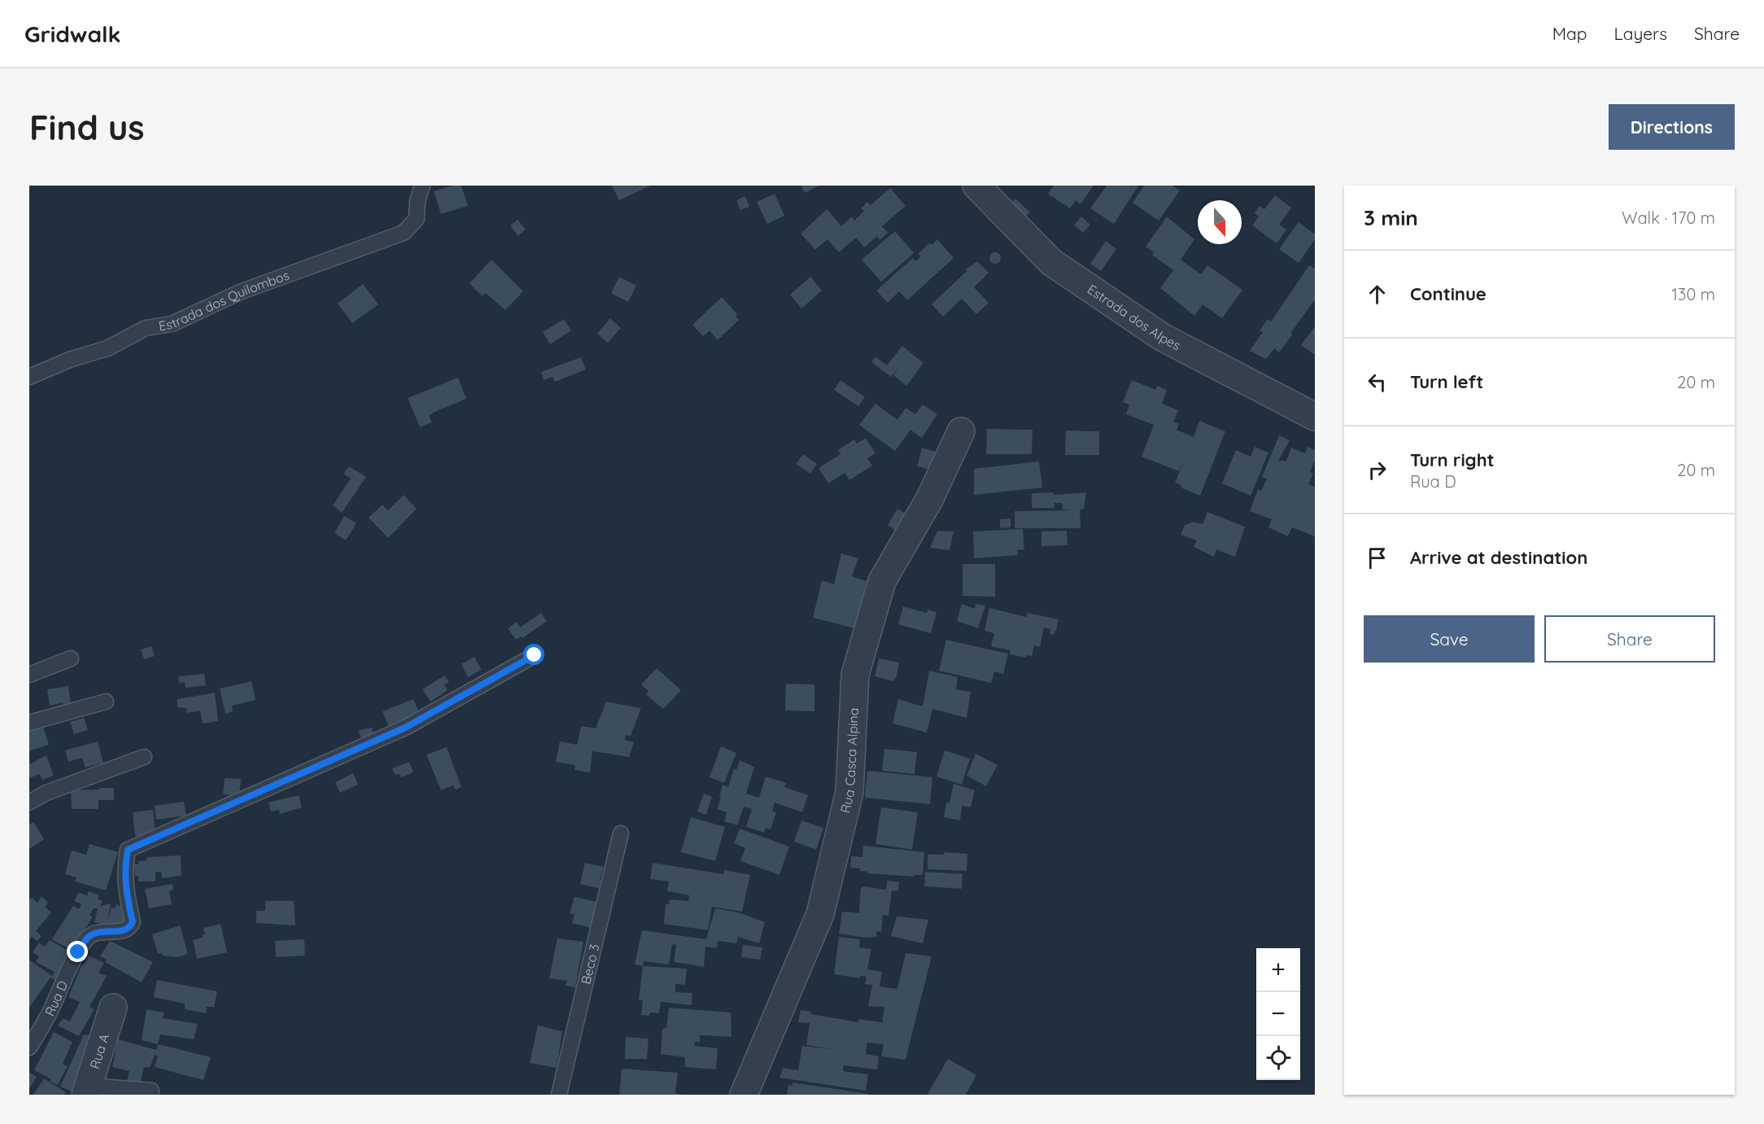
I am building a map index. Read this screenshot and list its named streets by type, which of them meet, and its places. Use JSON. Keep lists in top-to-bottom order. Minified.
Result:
{"streets":{"street":["Estrada dos Alpes","Rua Casca Alpina","Rua A"],"lane":["Estrada dos Quilombos","Beco 3","Rua D"]},"north":"bottom","page":{"header":"Gridwalk","nav":["Map","Layers","Share"],"buttons":["Directions",["Save","Share"]],"title":"Find us","heading":["3 min","Walk · 170 m"],"list":[["Continue","130 m"],["Turn left","20 m"],["Turn right","Rua D","20 m"],"Arrive at destination"],"map_buttons":["+","−"]}}
